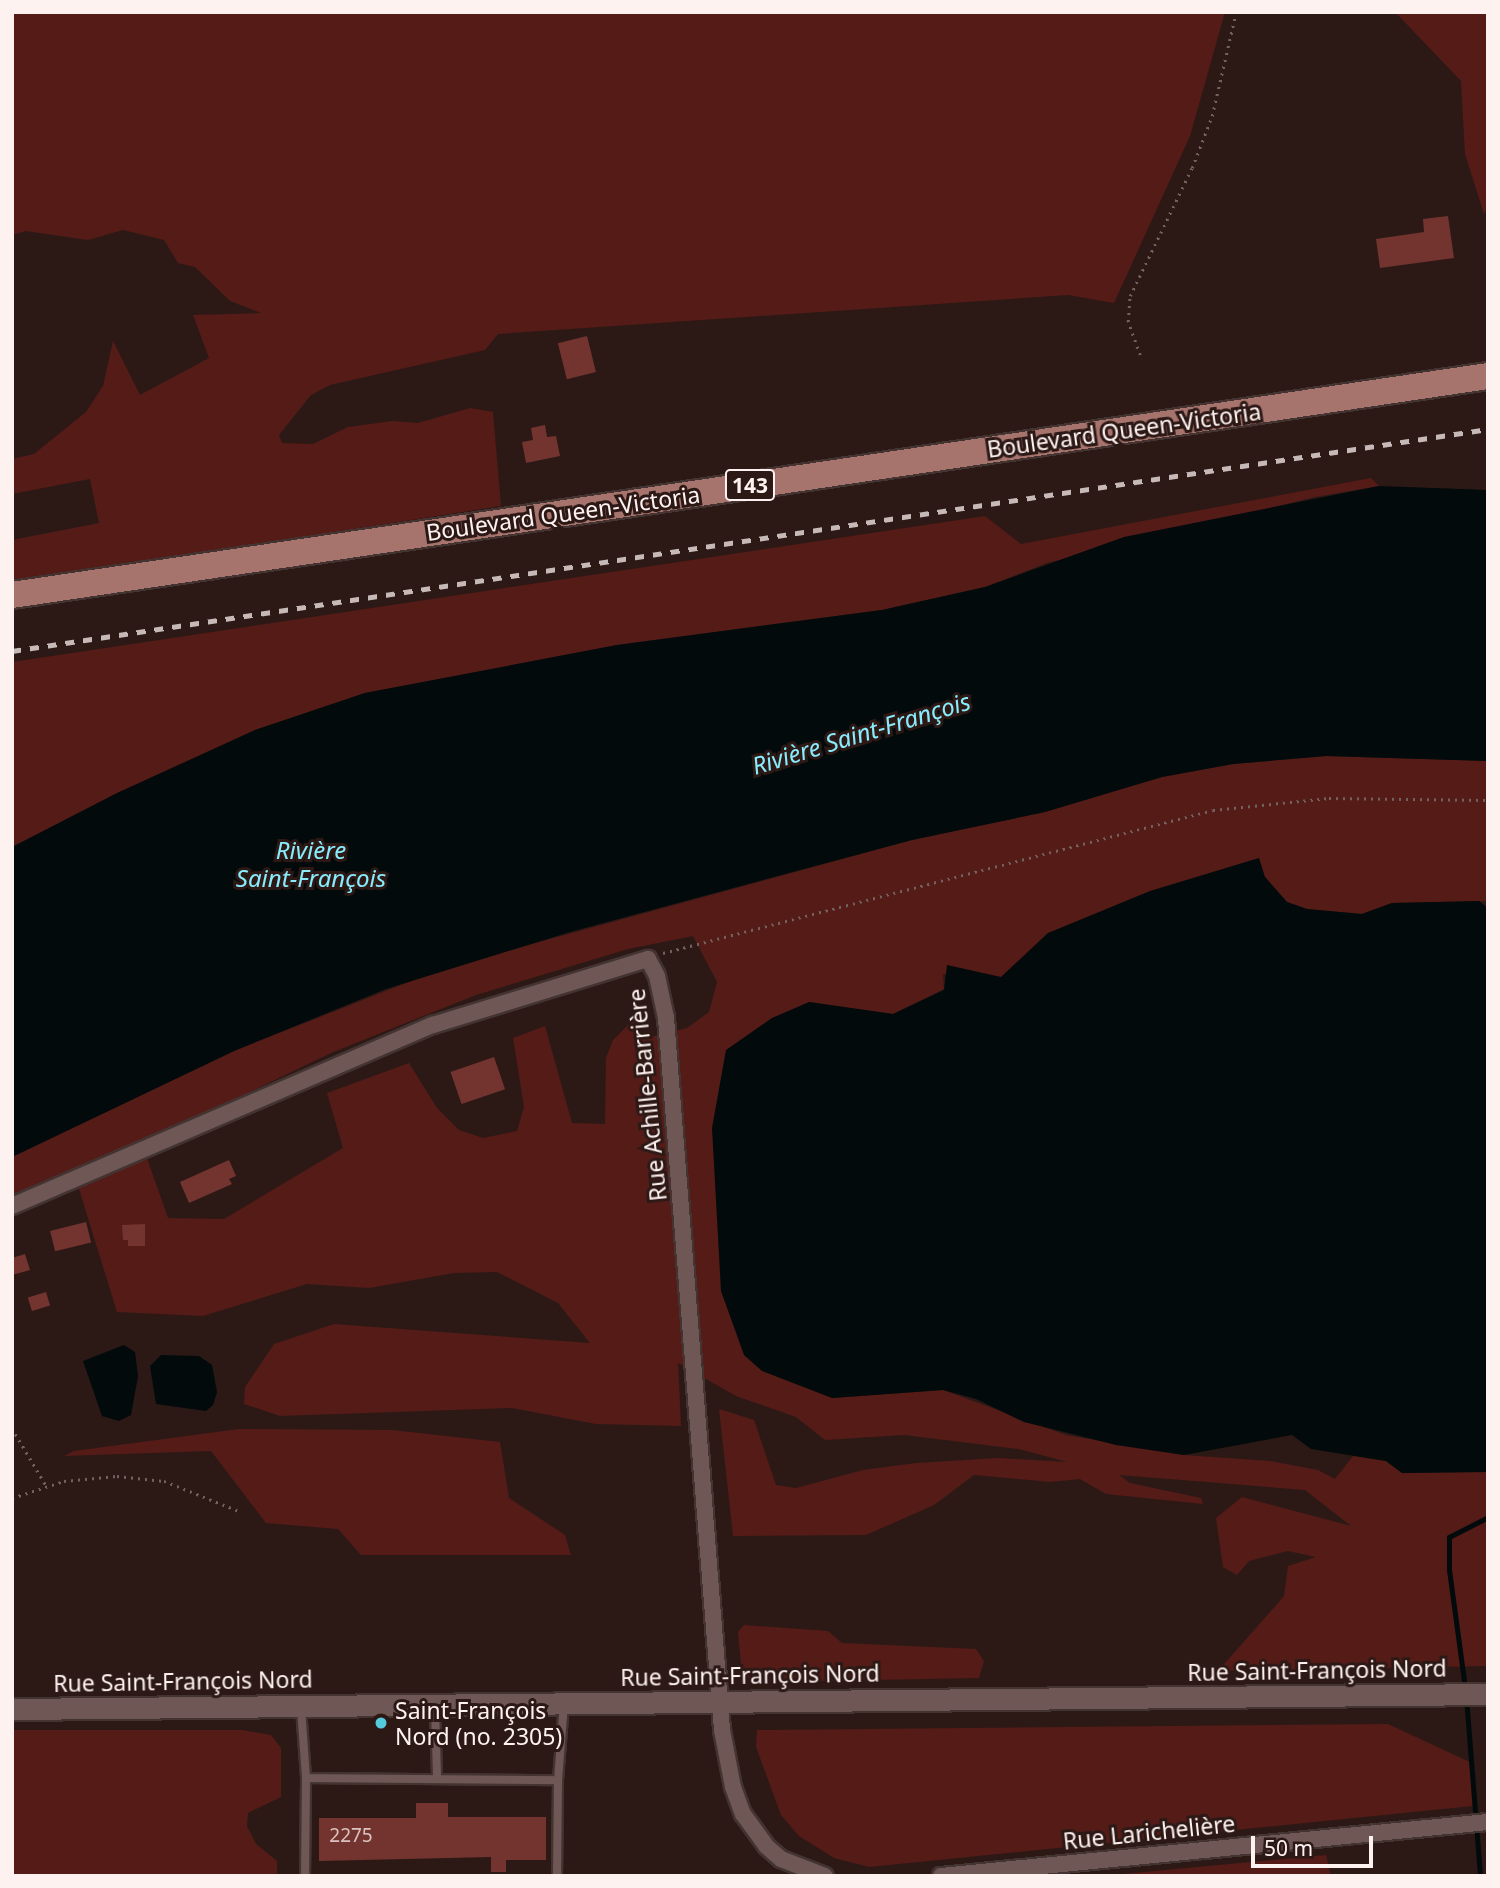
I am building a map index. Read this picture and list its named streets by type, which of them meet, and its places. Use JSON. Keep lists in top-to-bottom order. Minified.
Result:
{"streets":{"main road":["Boulevard Queen-Victoria","143"],"street":["Rue Achille-Barrière","Rue Saint-François Nord","Rue Larichelière"]},"crossings":[["Rue Achille-Barrière","Rue Saint-François Nord"]],"water":["Rivière Saint-François"],"places":["Saint-François Nord (no. 2305)"],"house_numbers":["2275"],"scale_bar":"50 m"}
